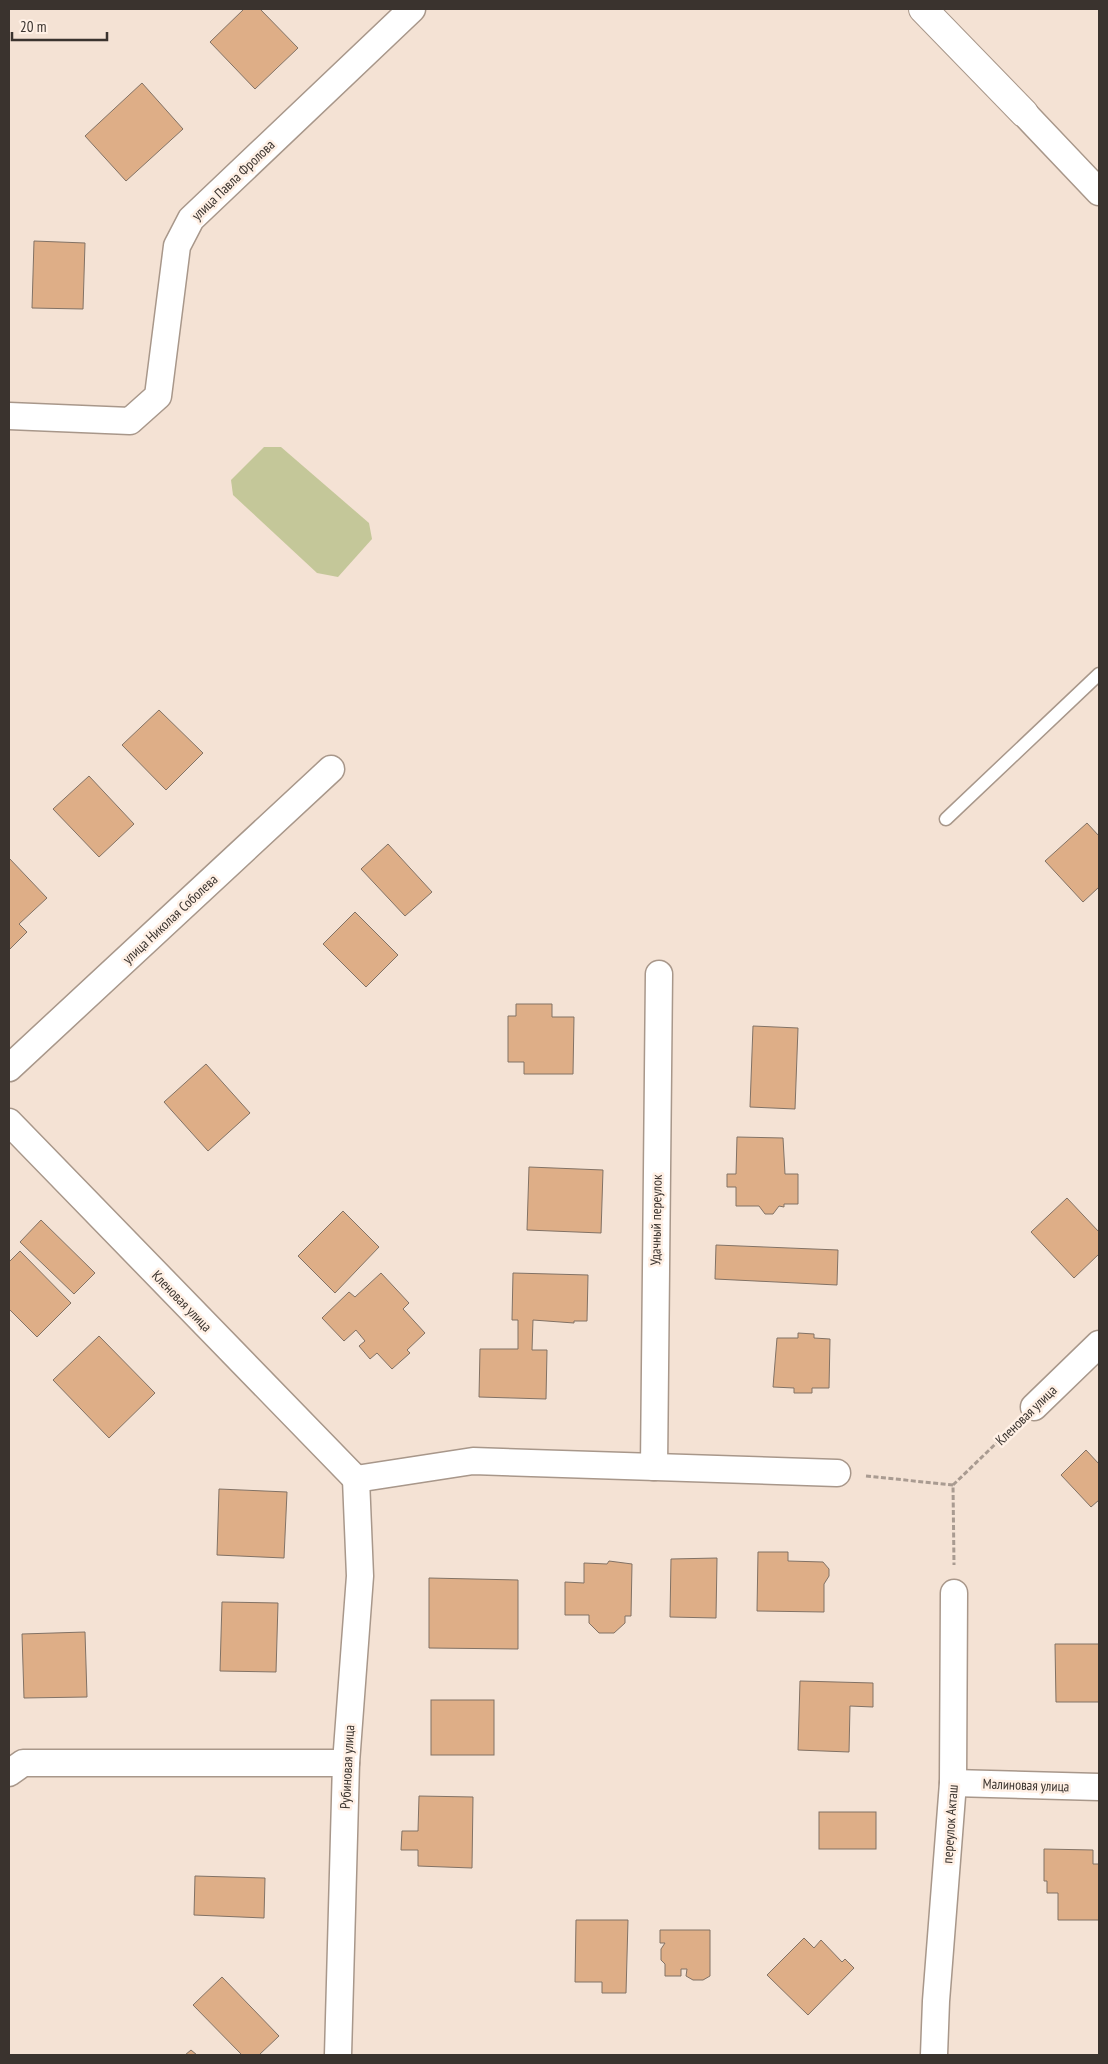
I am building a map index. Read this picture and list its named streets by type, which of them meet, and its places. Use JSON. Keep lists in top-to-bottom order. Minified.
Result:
{"streets":{"street":["улица Павла Фролова","улица Николая Соболева","Удачный переулок","Кленовая улица","Рубиновая улица","Малиновая улица","переулок Акташ"]},"crossings":[["Кленовая улица","Рубиновая улица"],["Малиновая улица","переулок Акташ"]],"scale_bar":"20 m"}
